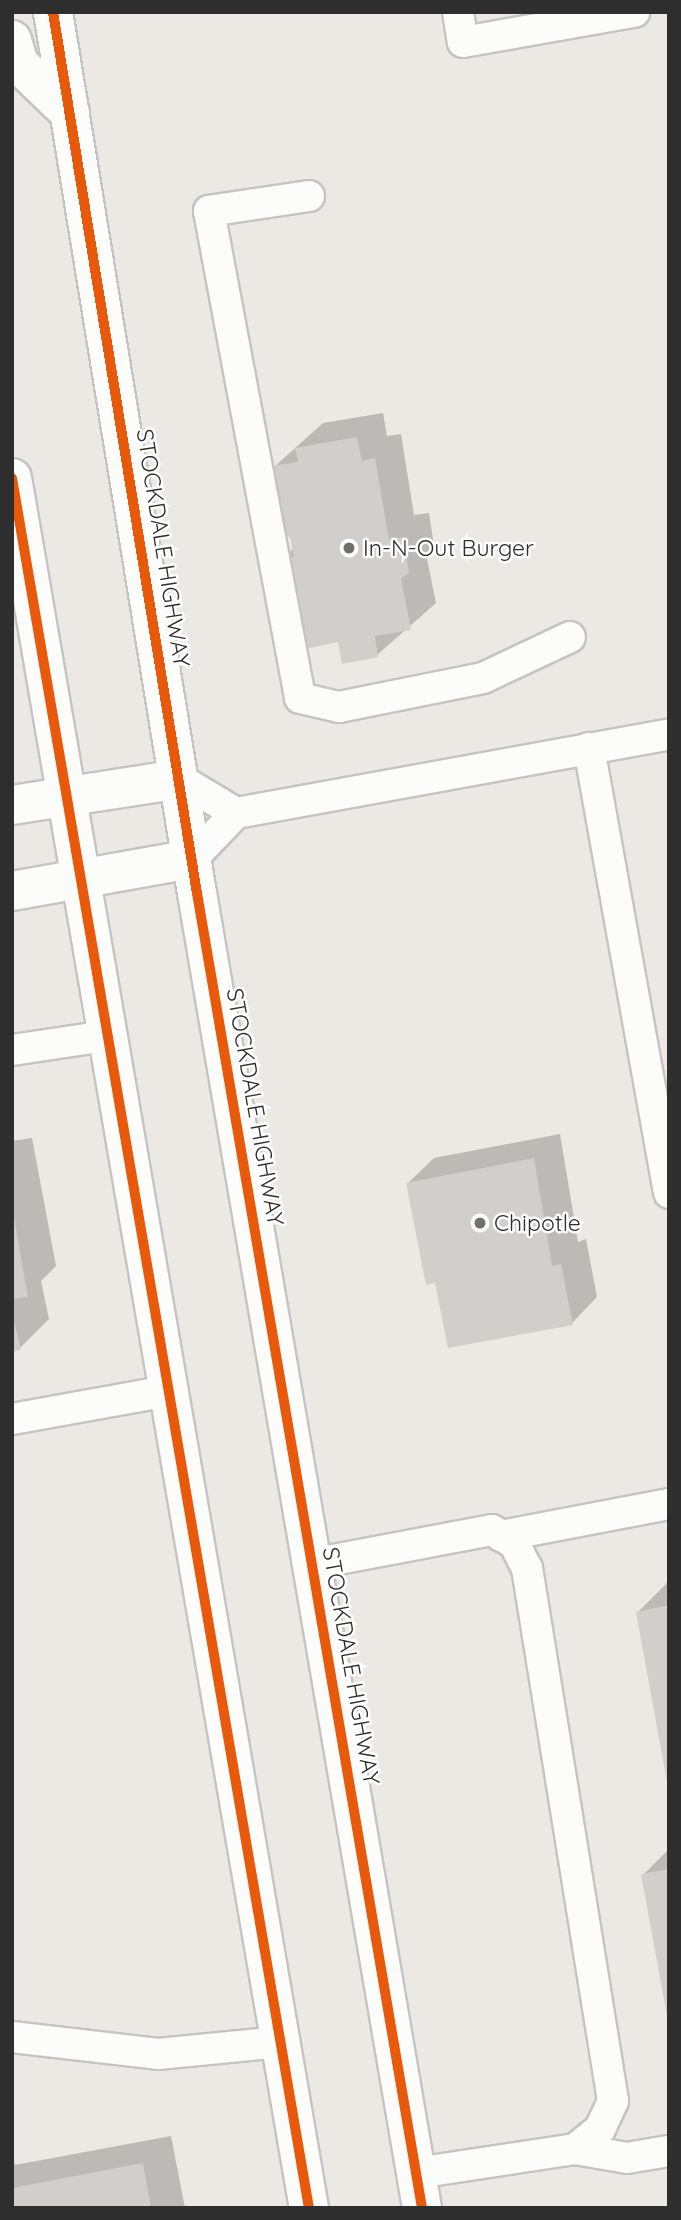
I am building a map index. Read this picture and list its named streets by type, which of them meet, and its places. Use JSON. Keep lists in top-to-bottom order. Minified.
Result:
{"streets":{"main road":["STOCKDALE HIGHWAY"]},"places":["In-N-Out Burger","Chipotle"]}
